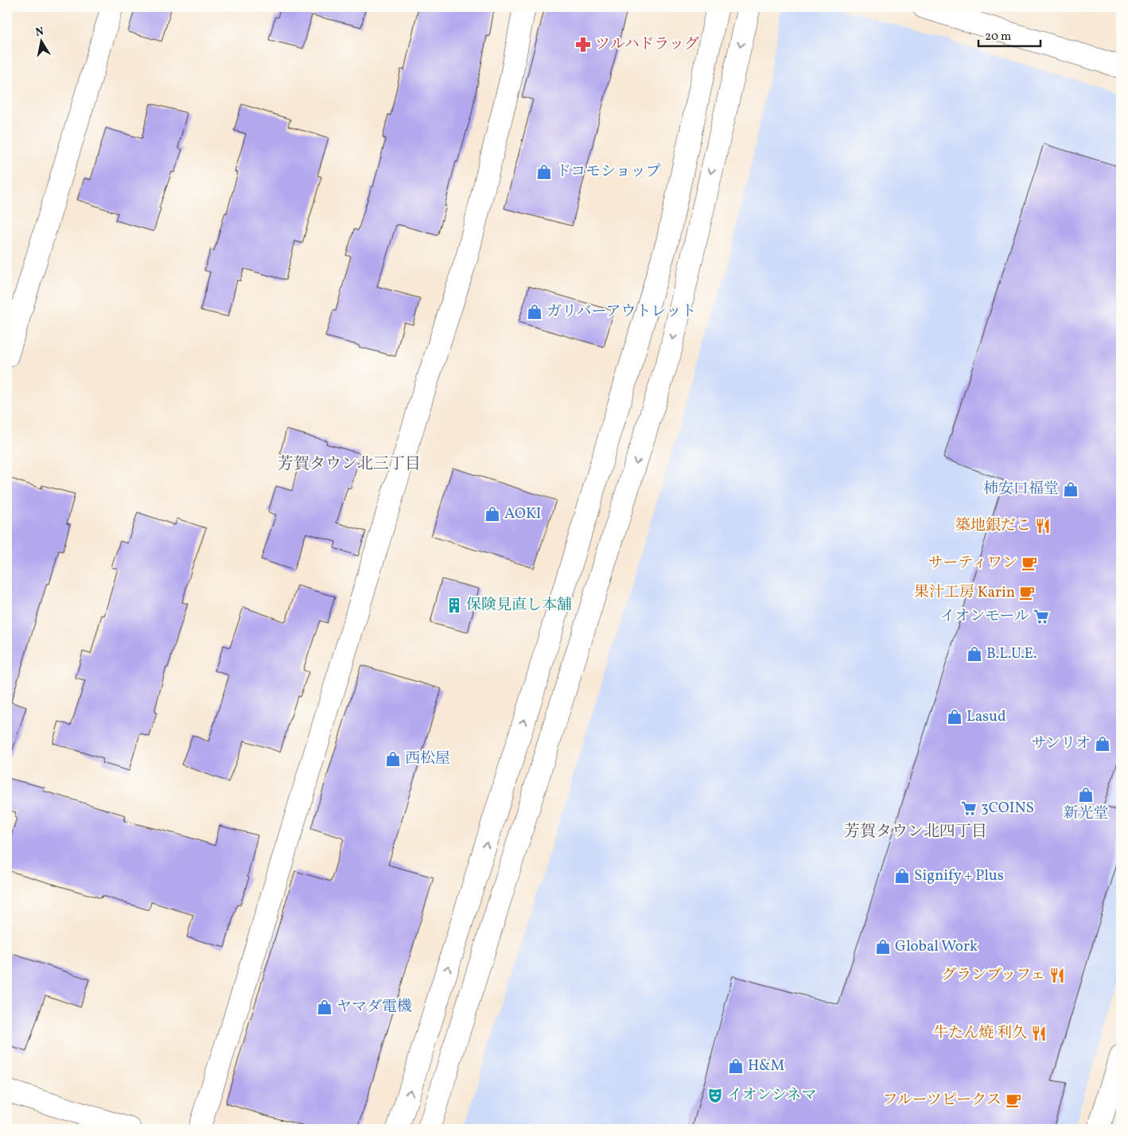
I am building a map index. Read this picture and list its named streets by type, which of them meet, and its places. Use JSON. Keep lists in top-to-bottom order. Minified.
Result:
{"districts":["芳賀タウン北三丁目","芳賀タウン北四丁目"],"places":{"pharmacy":["ツルハドラッグ"],"shop":["ドコモショップ","ガリバーアウトレット","柿安口福堂","AOKI","B.L.U.E.","Lasud","サンリオ","西松屋","新光堂","Signify + Plus","Global Work","ヤマダ電機","H&M"],"restaurant":["築地銀だこ","グランブッフェ","牛たん焼 利久"],"cafe":["サーティワン","果汁工房 Karin","フルーツピークス"],"building":["保険見直し本舗"],"supermarket":["イオンモール","3COINS"],"theatre":["イオンシネマ"]},"scale_bar":"20 m","north":"top"}
